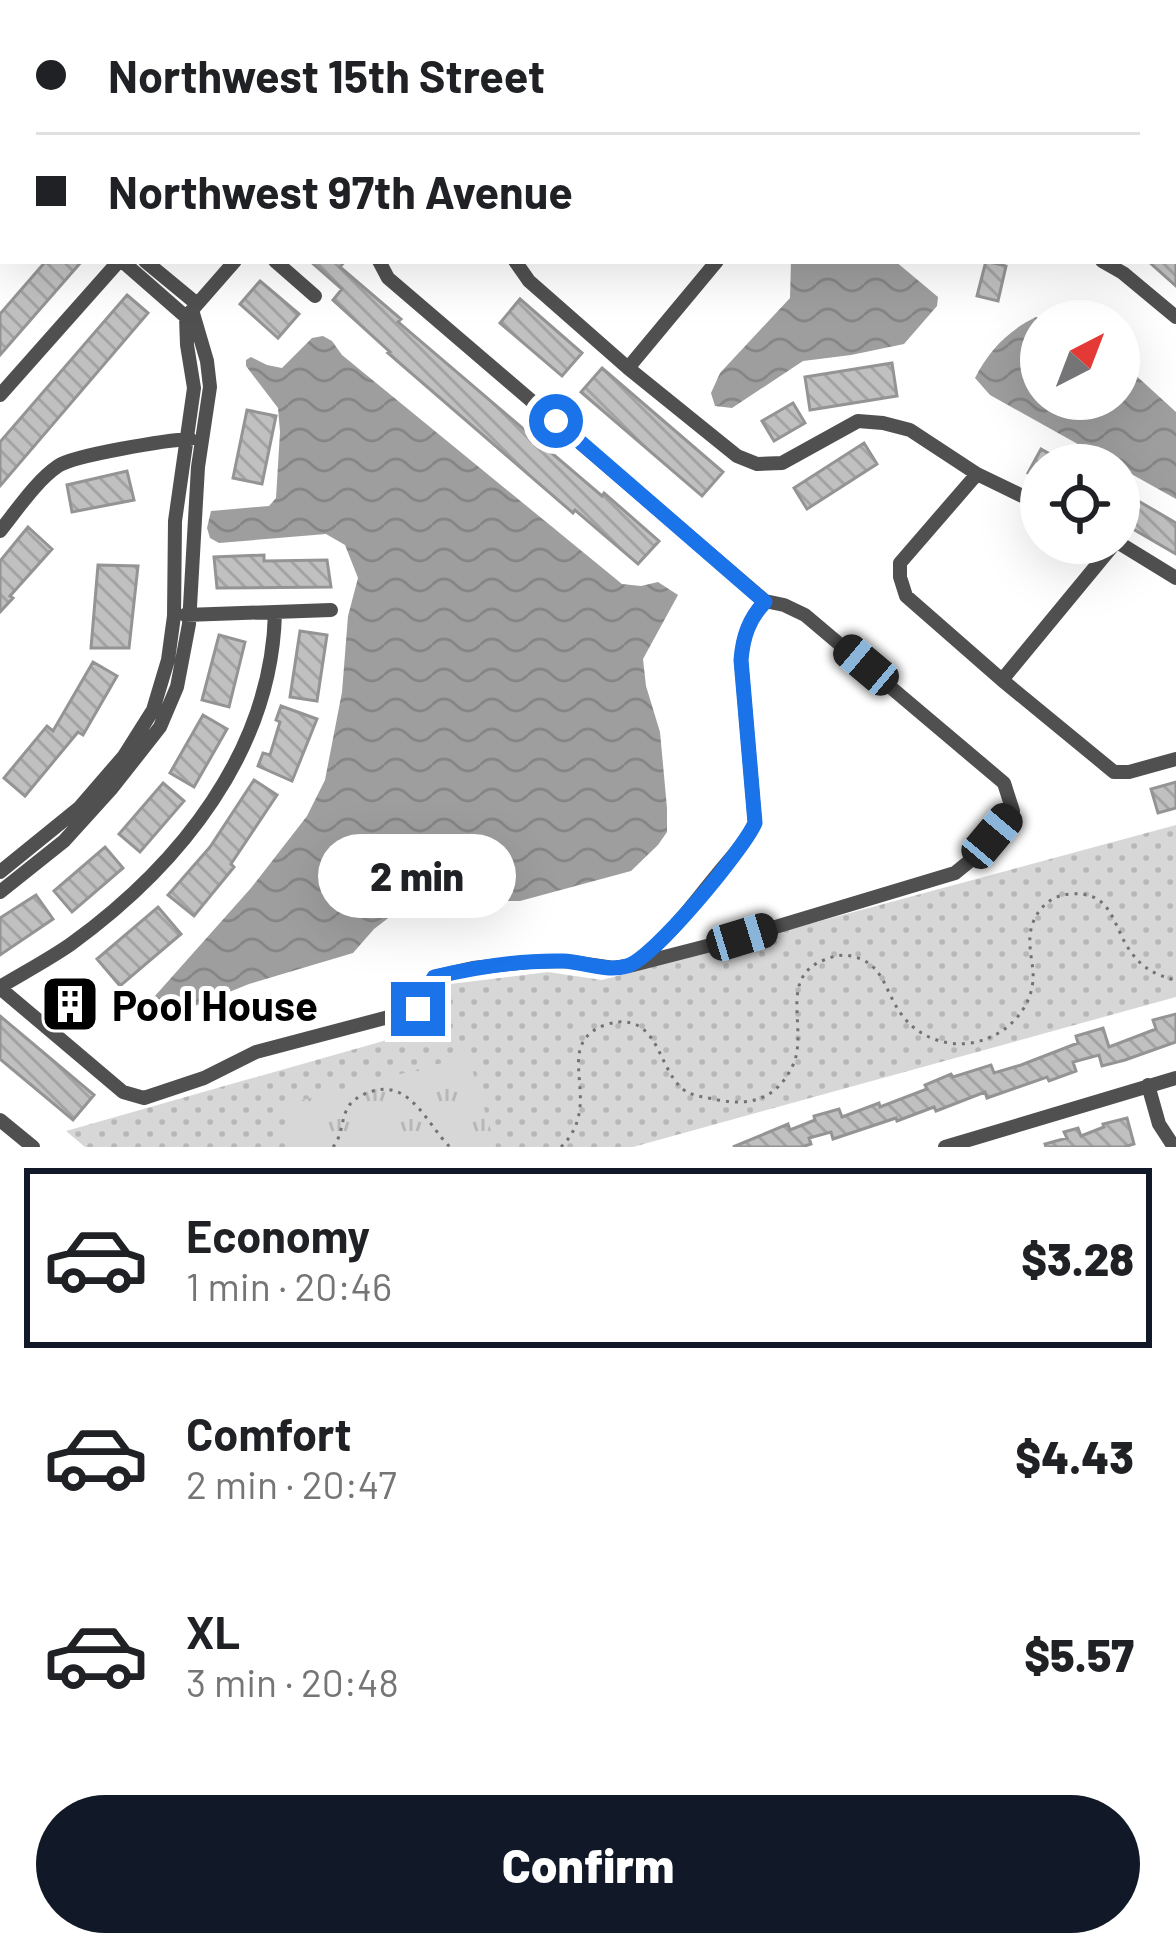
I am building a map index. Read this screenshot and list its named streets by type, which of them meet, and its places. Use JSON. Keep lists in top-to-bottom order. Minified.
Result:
{"places":{"building":["Pool House"]},"north":"top right","page":{"banner":["Northwest 15th Street","Northwest 97th Avenue"],"bubble":"2 min","list":[{"name":"Economy","note":"1 min · 20:46","value":"$3.28"},{"name":"Comfort","note":"2 min · 20:47","value":"$4.43"},{"name":"XL","note":"3 min · 20:48","value":"$5.57"}],"buttons":"Confirm"}}
